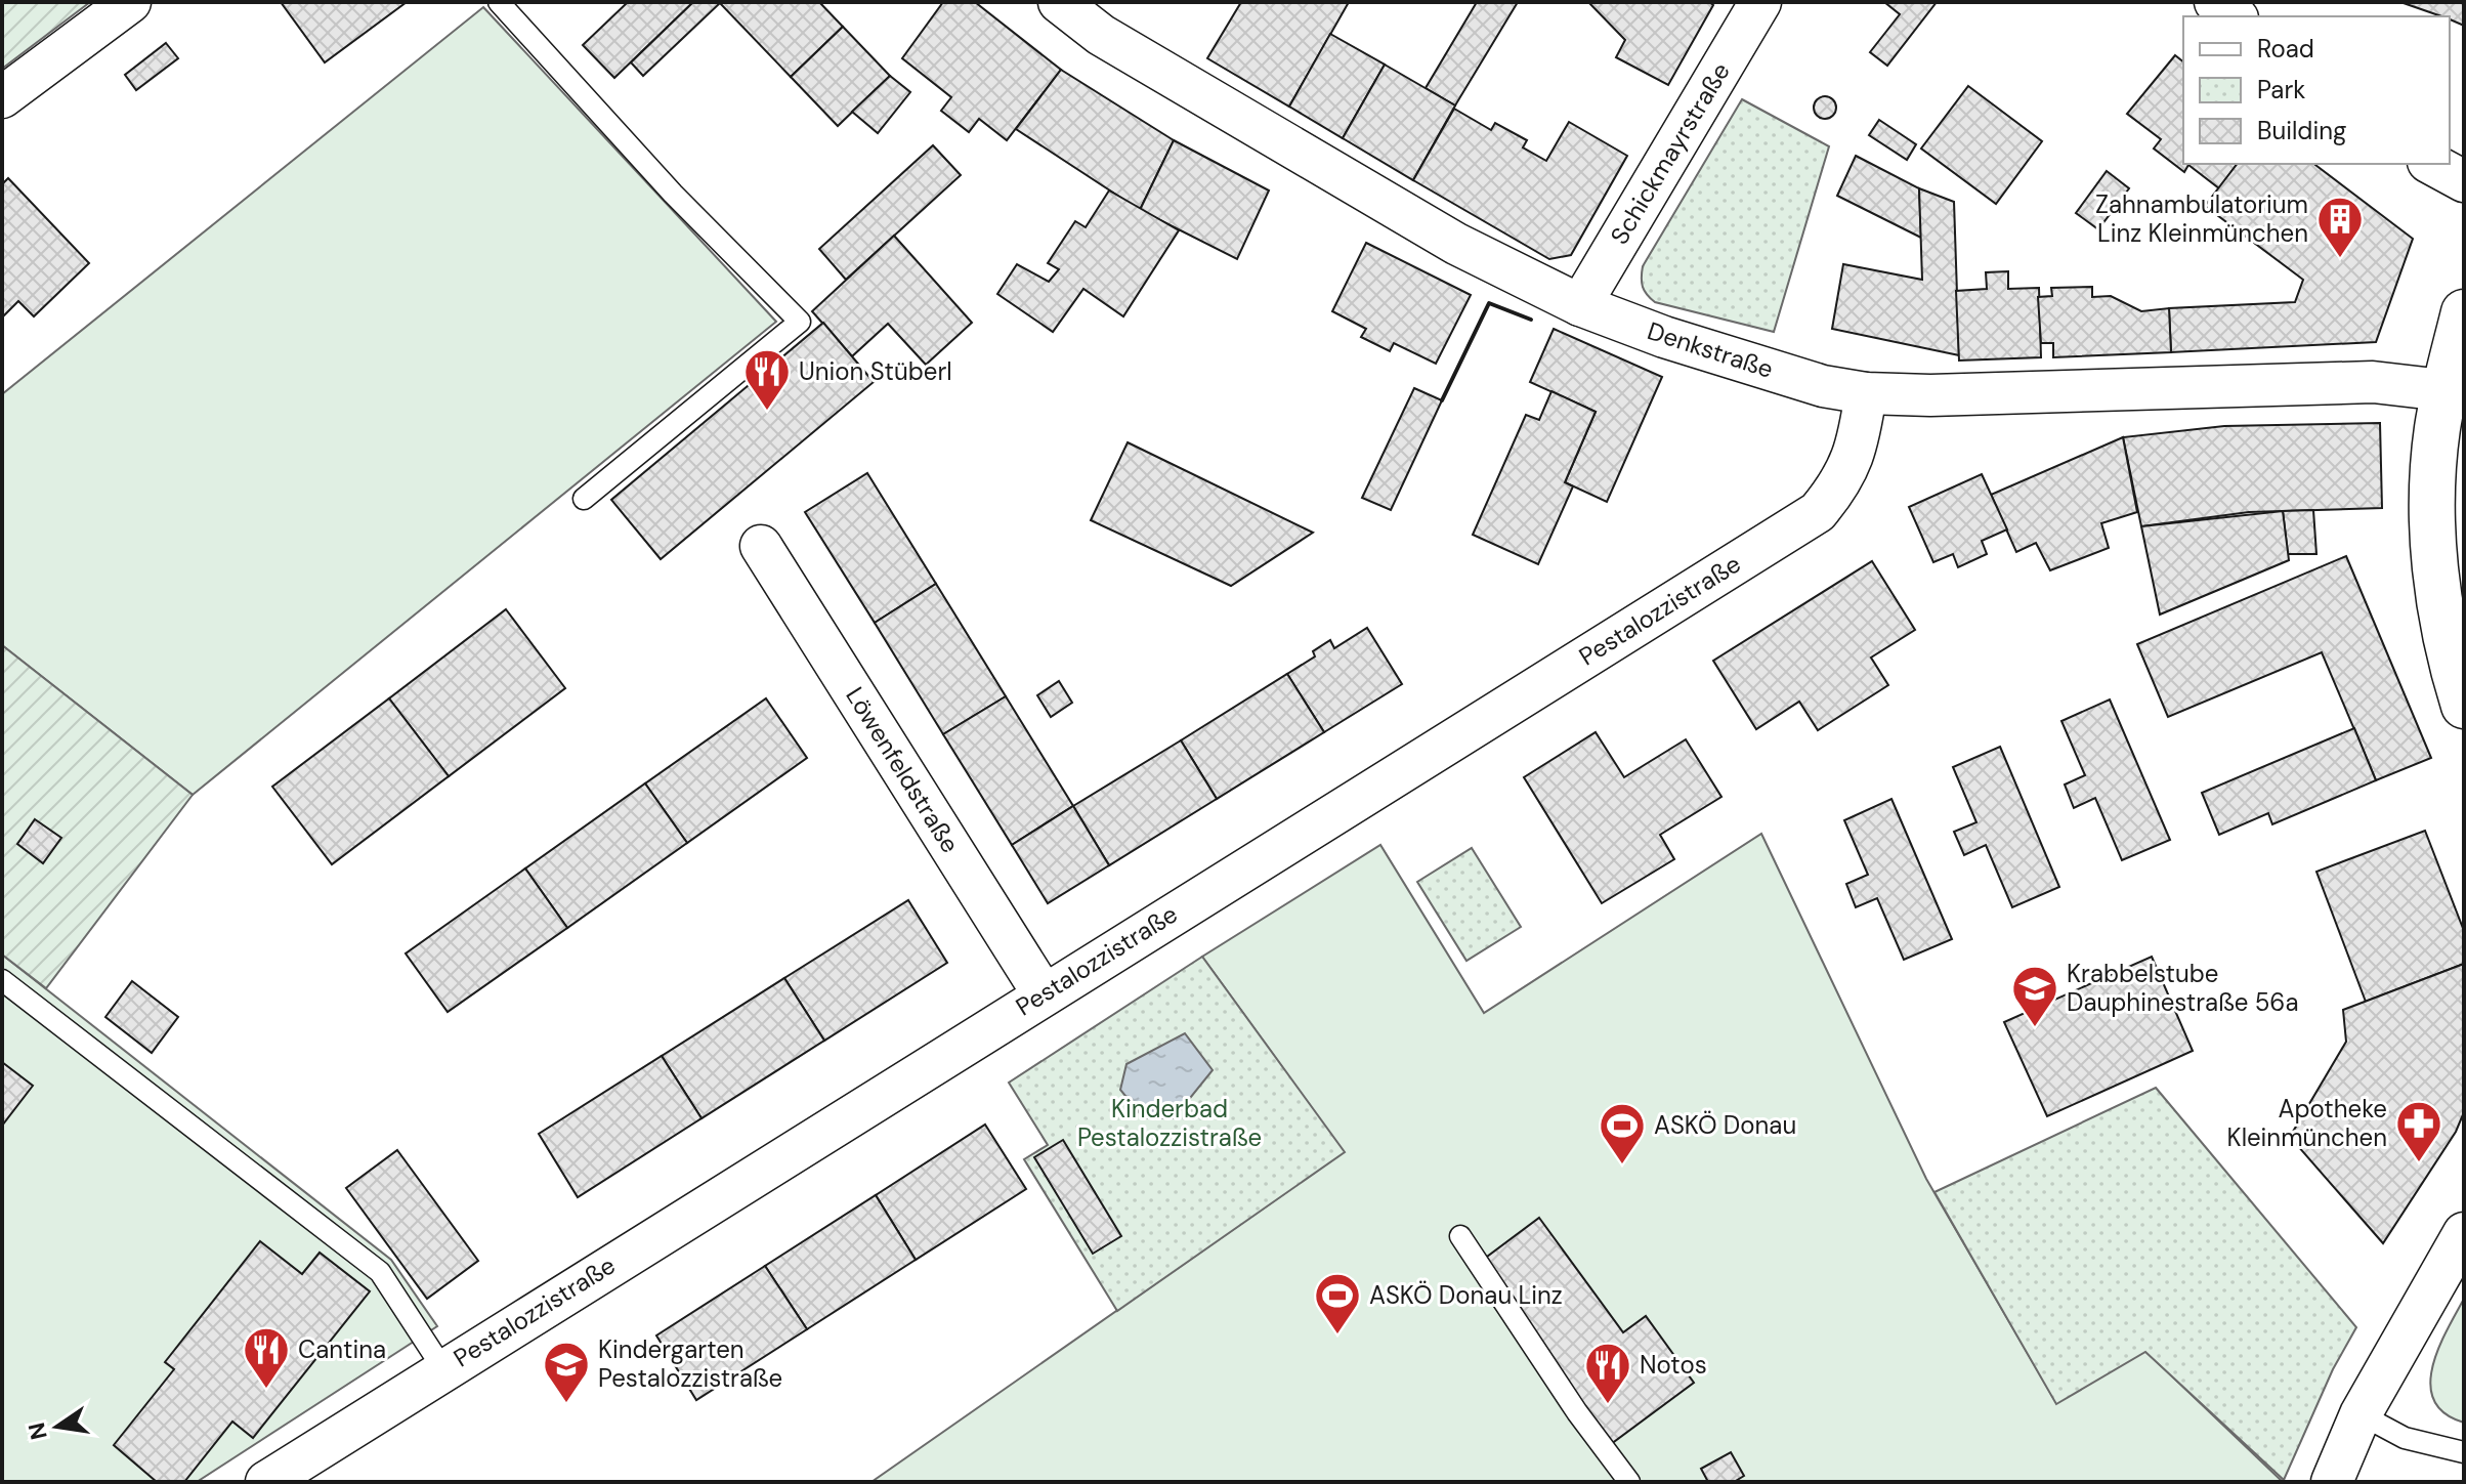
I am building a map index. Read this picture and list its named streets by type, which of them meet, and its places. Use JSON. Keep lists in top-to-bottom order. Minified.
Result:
{"streets":{"street":["Schickmayrstraße","Denkstraße","Pestalozzistraße","Löwenfeldstraße"]},"crossings":[["Schickmayrstraße","Denkstraße"],["Denkstraße","Pestalozzistraße"],["Pestalozzistraße","Löwenfeldstraße"]],"parks":["Kinderbad Pestalozzistraße"],"places":{"building":["Zahnambulatorium Linz Kleinmünchen"],"restaurant":["Union Stüberl","Cantina","Notos"],"school or university":["Krabbelstube Dauphinestraße 56a","Kindergarten Pestalozzistraße"],"pharmacy":["Apotheke Kleinmünchen"],"sports":["ASKÖ Donau","ASKÖ Donau Linz"]},"legend":["Road","Park","Building"],"north":"left"}
